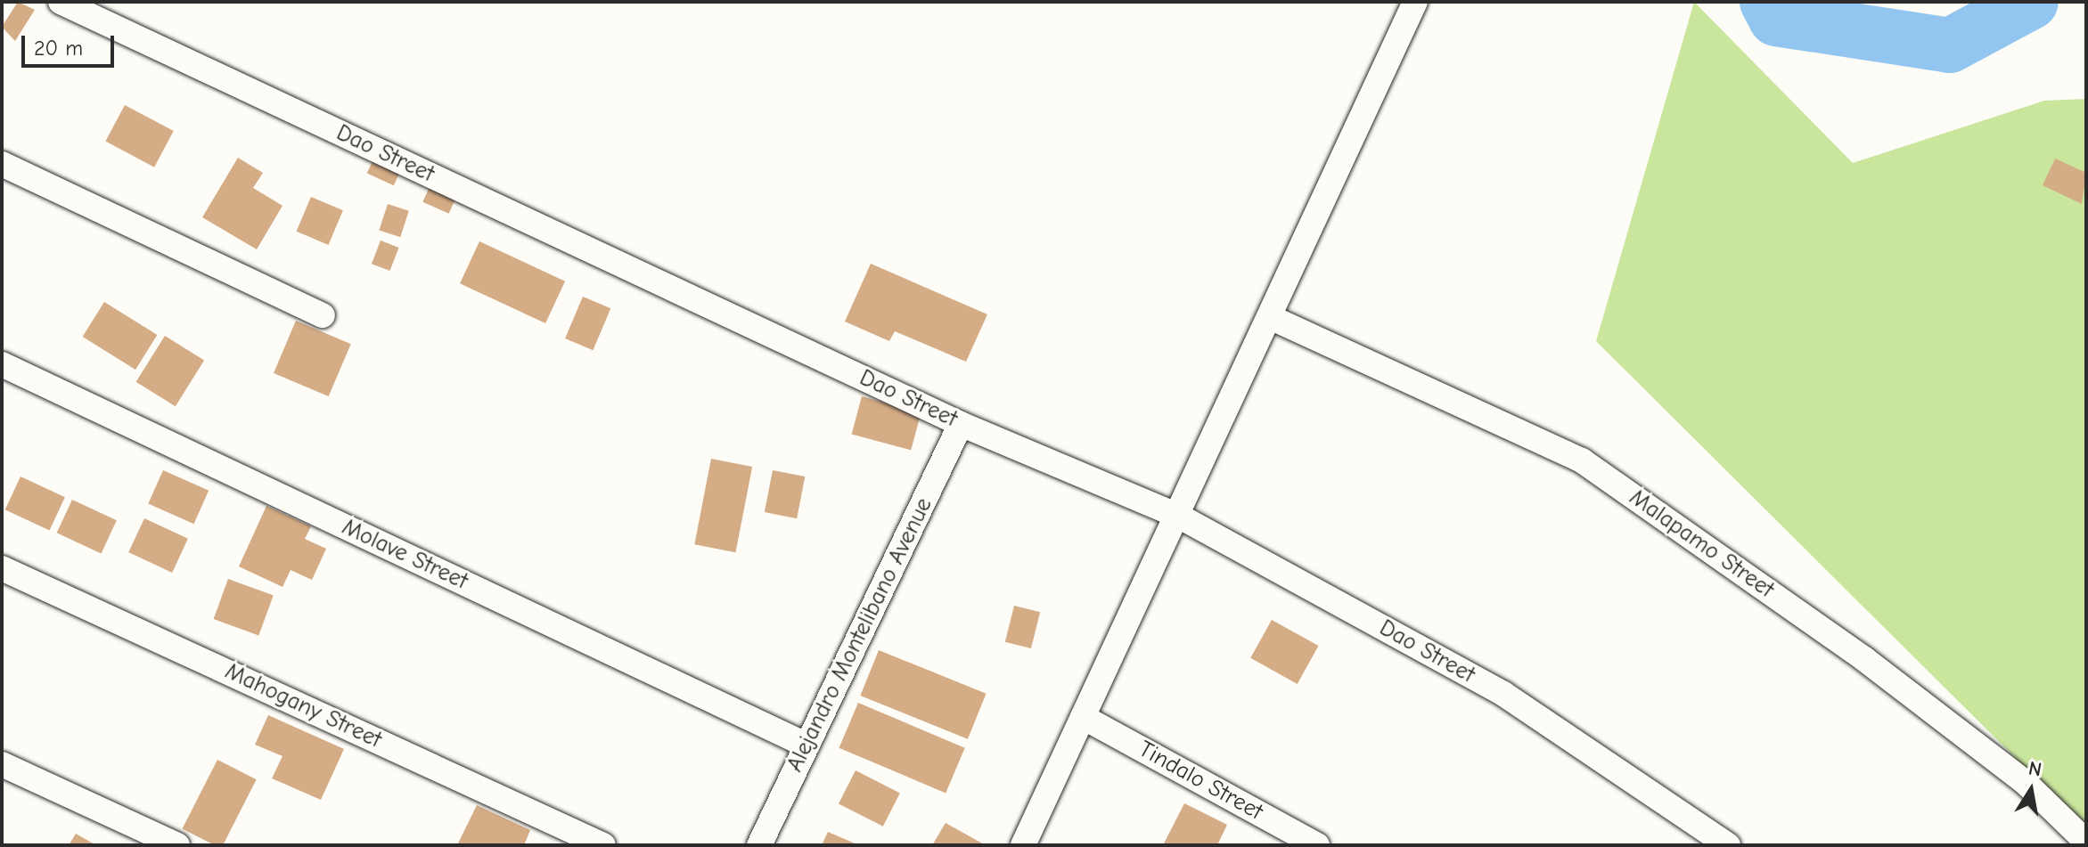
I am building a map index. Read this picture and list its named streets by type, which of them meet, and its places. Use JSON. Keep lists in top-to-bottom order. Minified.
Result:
{"streets":{"street":["Dao Street","Malapamo Street","Molave Street","Alejandro Montelibano Avenue","Mahogany Street","Tindalo Street"]},"crossings":[["Dao Street","Alejandro Montelibano Avenue"],["Molave Street","Alejandro Montelibano Avenue"]],"scale_bar":"20 m","north":"top"}
